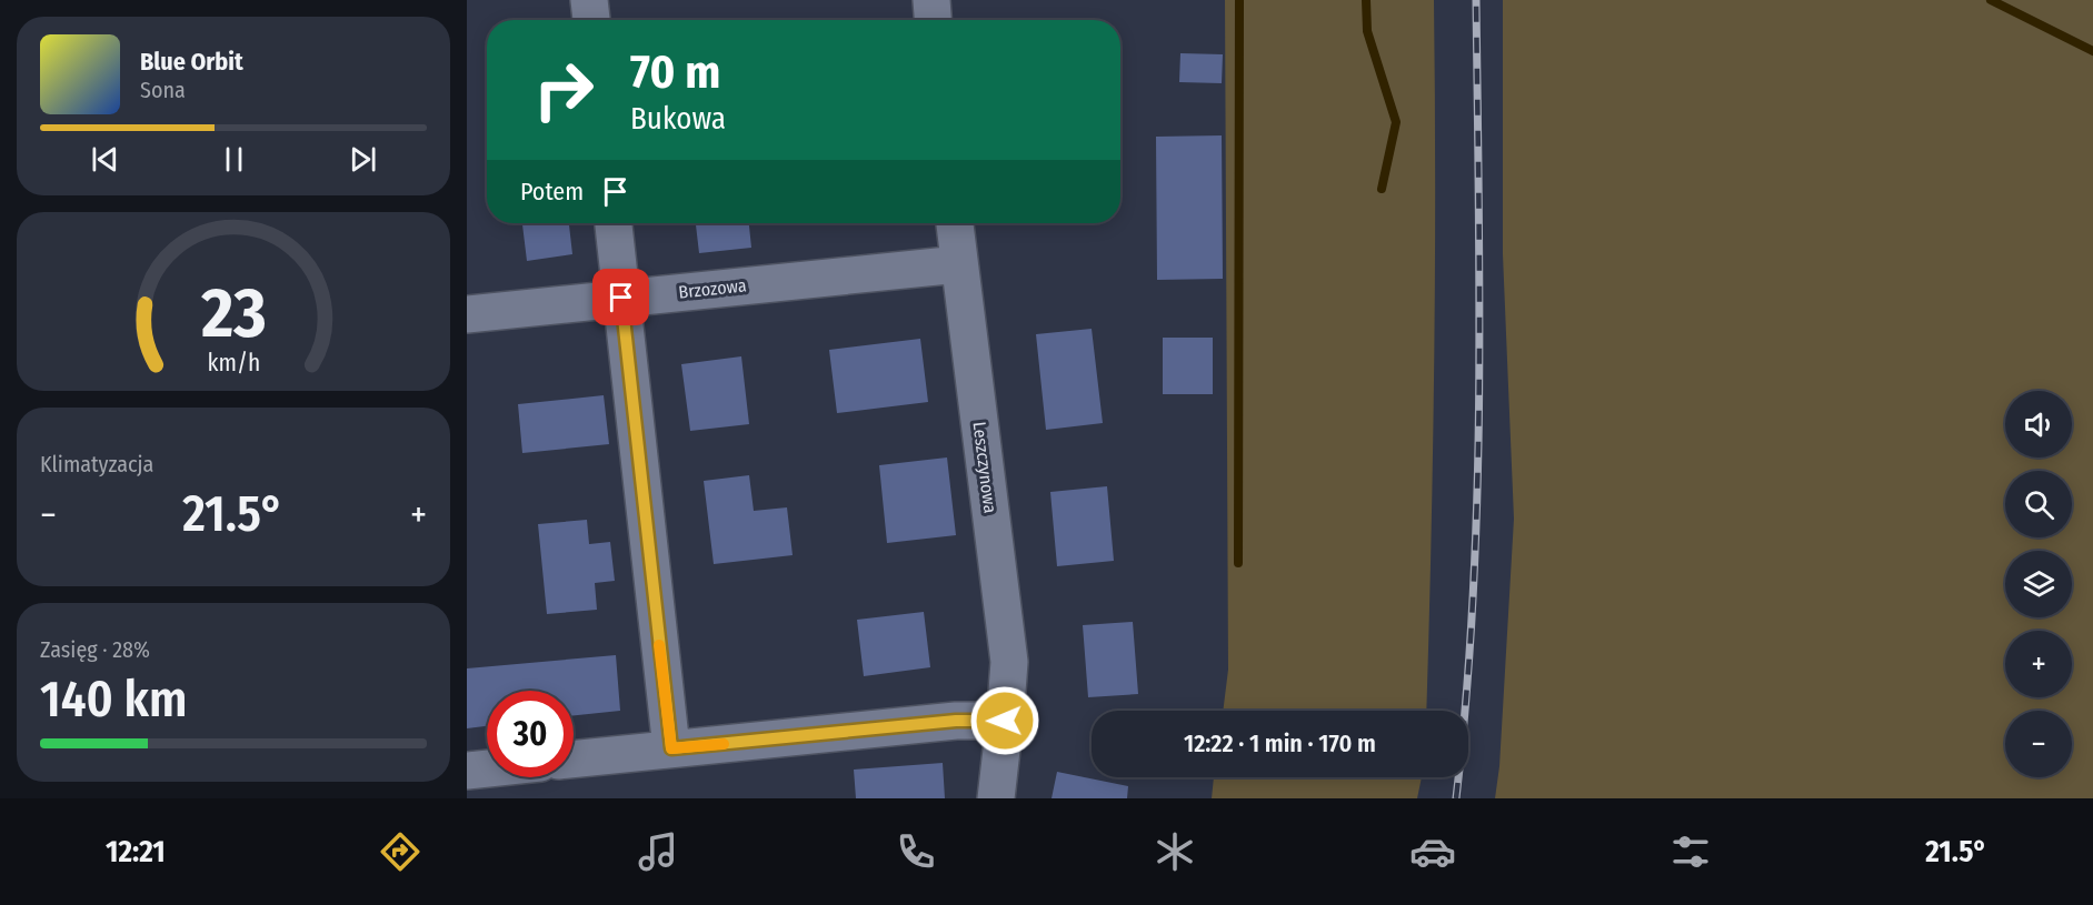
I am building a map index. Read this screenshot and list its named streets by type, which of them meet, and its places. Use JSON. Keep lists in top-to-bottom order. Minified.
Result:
{"streets":{"street":["Brzozowa","Leszczynowa"]},"crossings":[["Brzozowa","Leszczynowa"]],"page":{"turn":["70 m","Bukowa"],"song":["Blue Orbit","Sona"],"then":"Potem","map_buttons":["+","−"],"tile":["Klimatyzacja",["Zasięg · 28%","140 km"]],"heat":["−","21.5°","+"],"limit":"30","trip":"12:22 · 1 min · 170 m","tabs":["12:21","21.5°"],"gauge":["23","km/h"]}}
